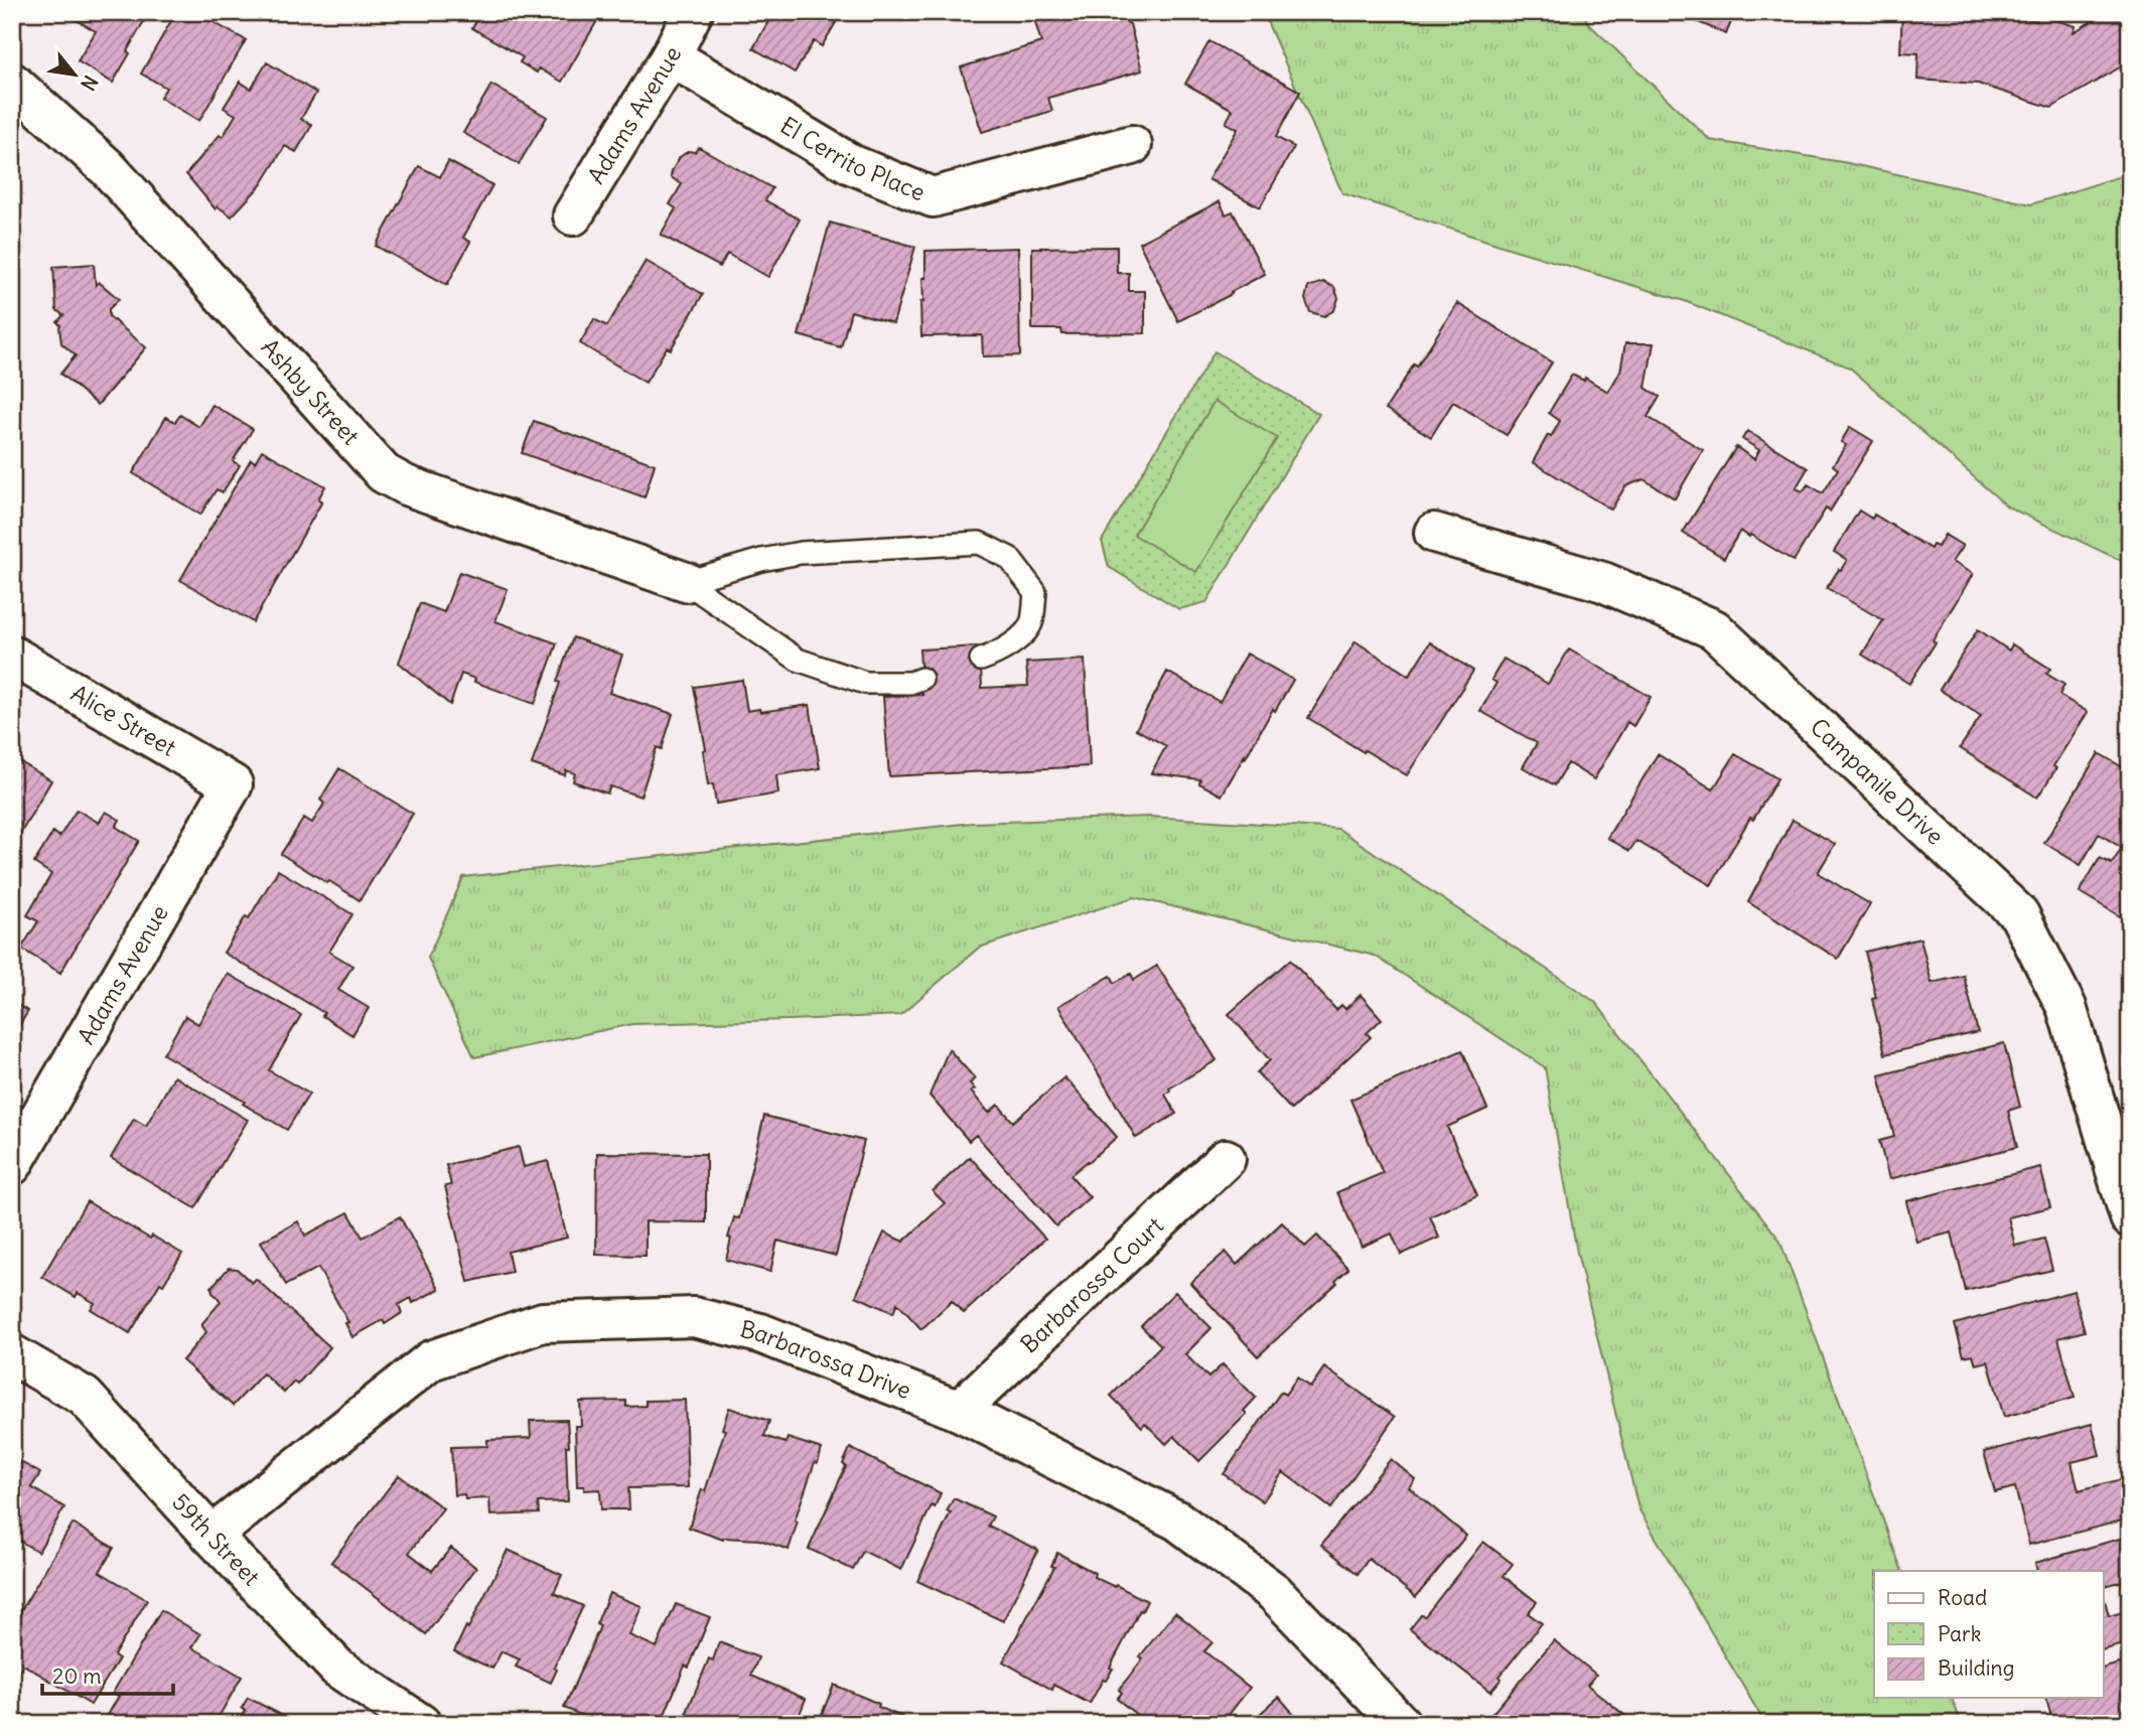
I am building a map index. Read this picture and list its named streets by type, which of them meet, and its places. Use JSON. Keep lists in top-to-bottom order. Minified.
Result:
{"streets":{"street":["Adams Avenue","El Cerrito Place","Ashby Street","Alice Street","Campanile Drive","Barbarossa Court","Barbarossa Drive","59th Street"]},"crossings":[["Adams Avenue","El Cerrito Place"],["Adams Avenue","Alice Street"],["Barbarossa Court","Barbarossa Drive"],["Barbarossa Drive","59th Street"]],"legend":["Road","Park","Building"],"scale_bar":"20 m","north":"bottom right"}
